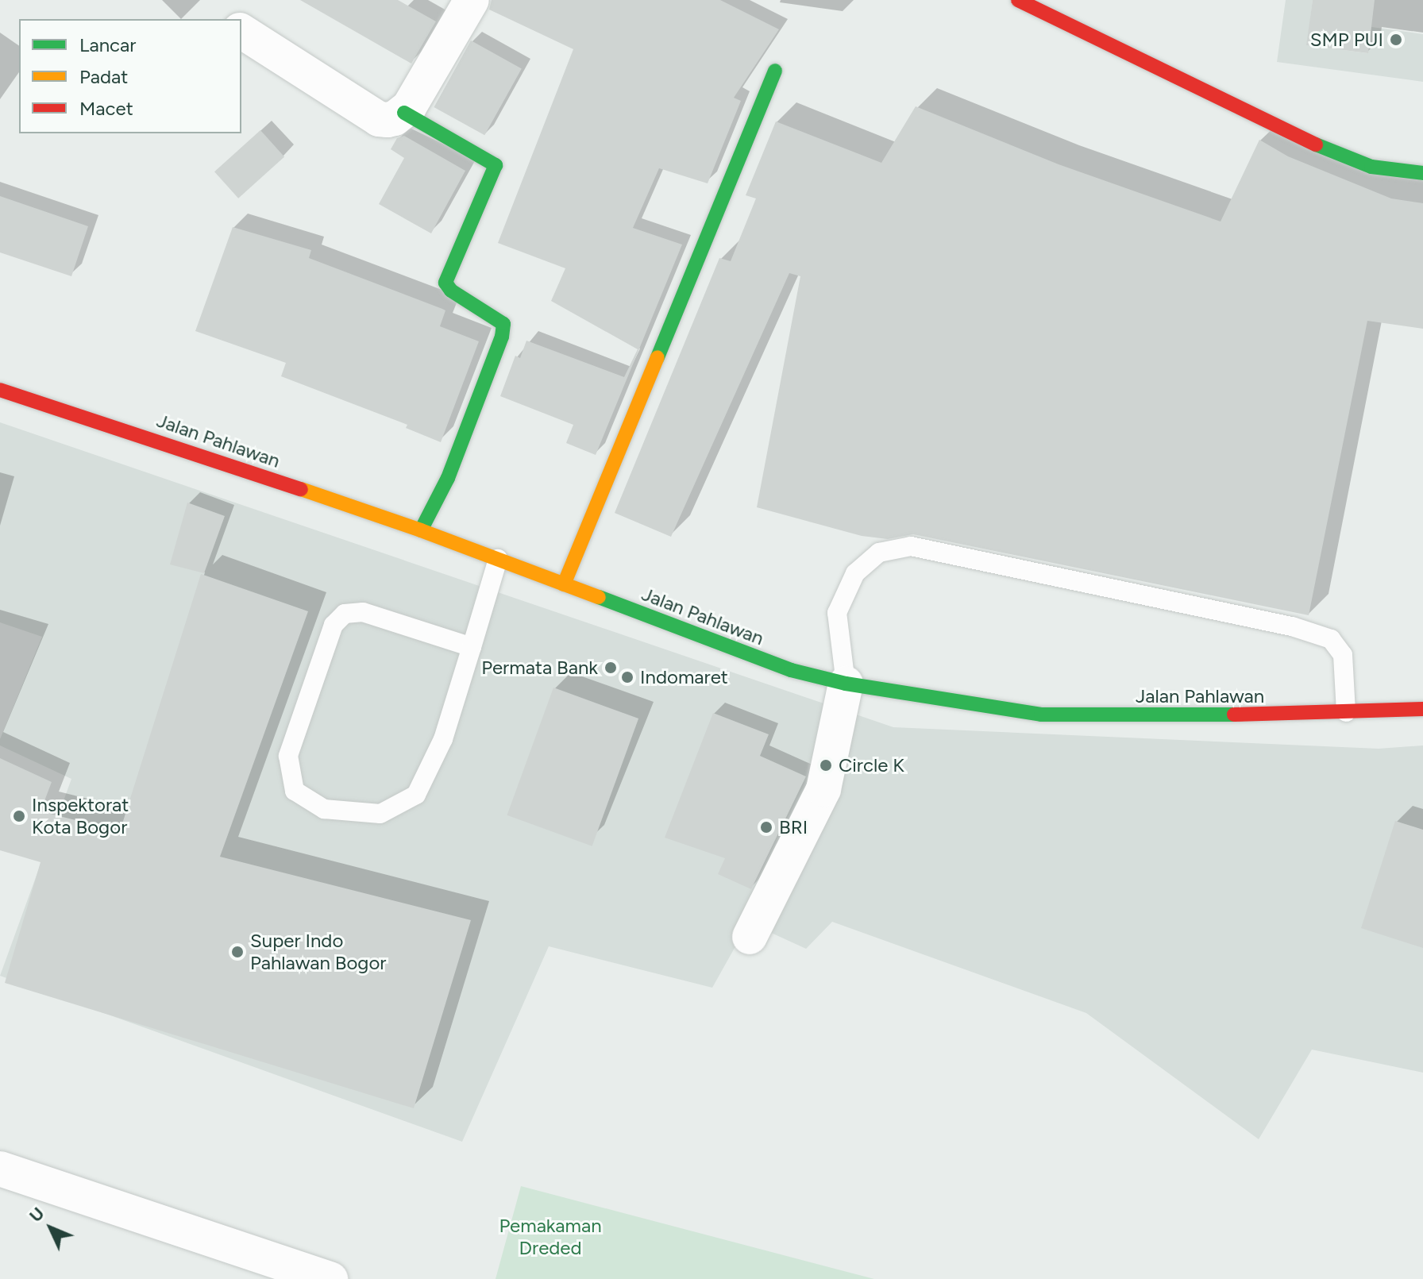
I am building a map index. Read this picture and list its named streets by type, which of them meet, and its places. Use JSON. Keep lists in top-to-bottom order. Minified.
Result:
{"streets":{"street":["Jalan Pahlawan"]},"parks":["Pemakaman Dreded"],"places":["SMP PUI","Permata Bank","Indomaret","Circle K","Inspektorat Kota Bogor","BRI","Super Indo Pahlawan Bogor"],"legend":["Lancar","Padat","Macet"],"north":"top left"}
